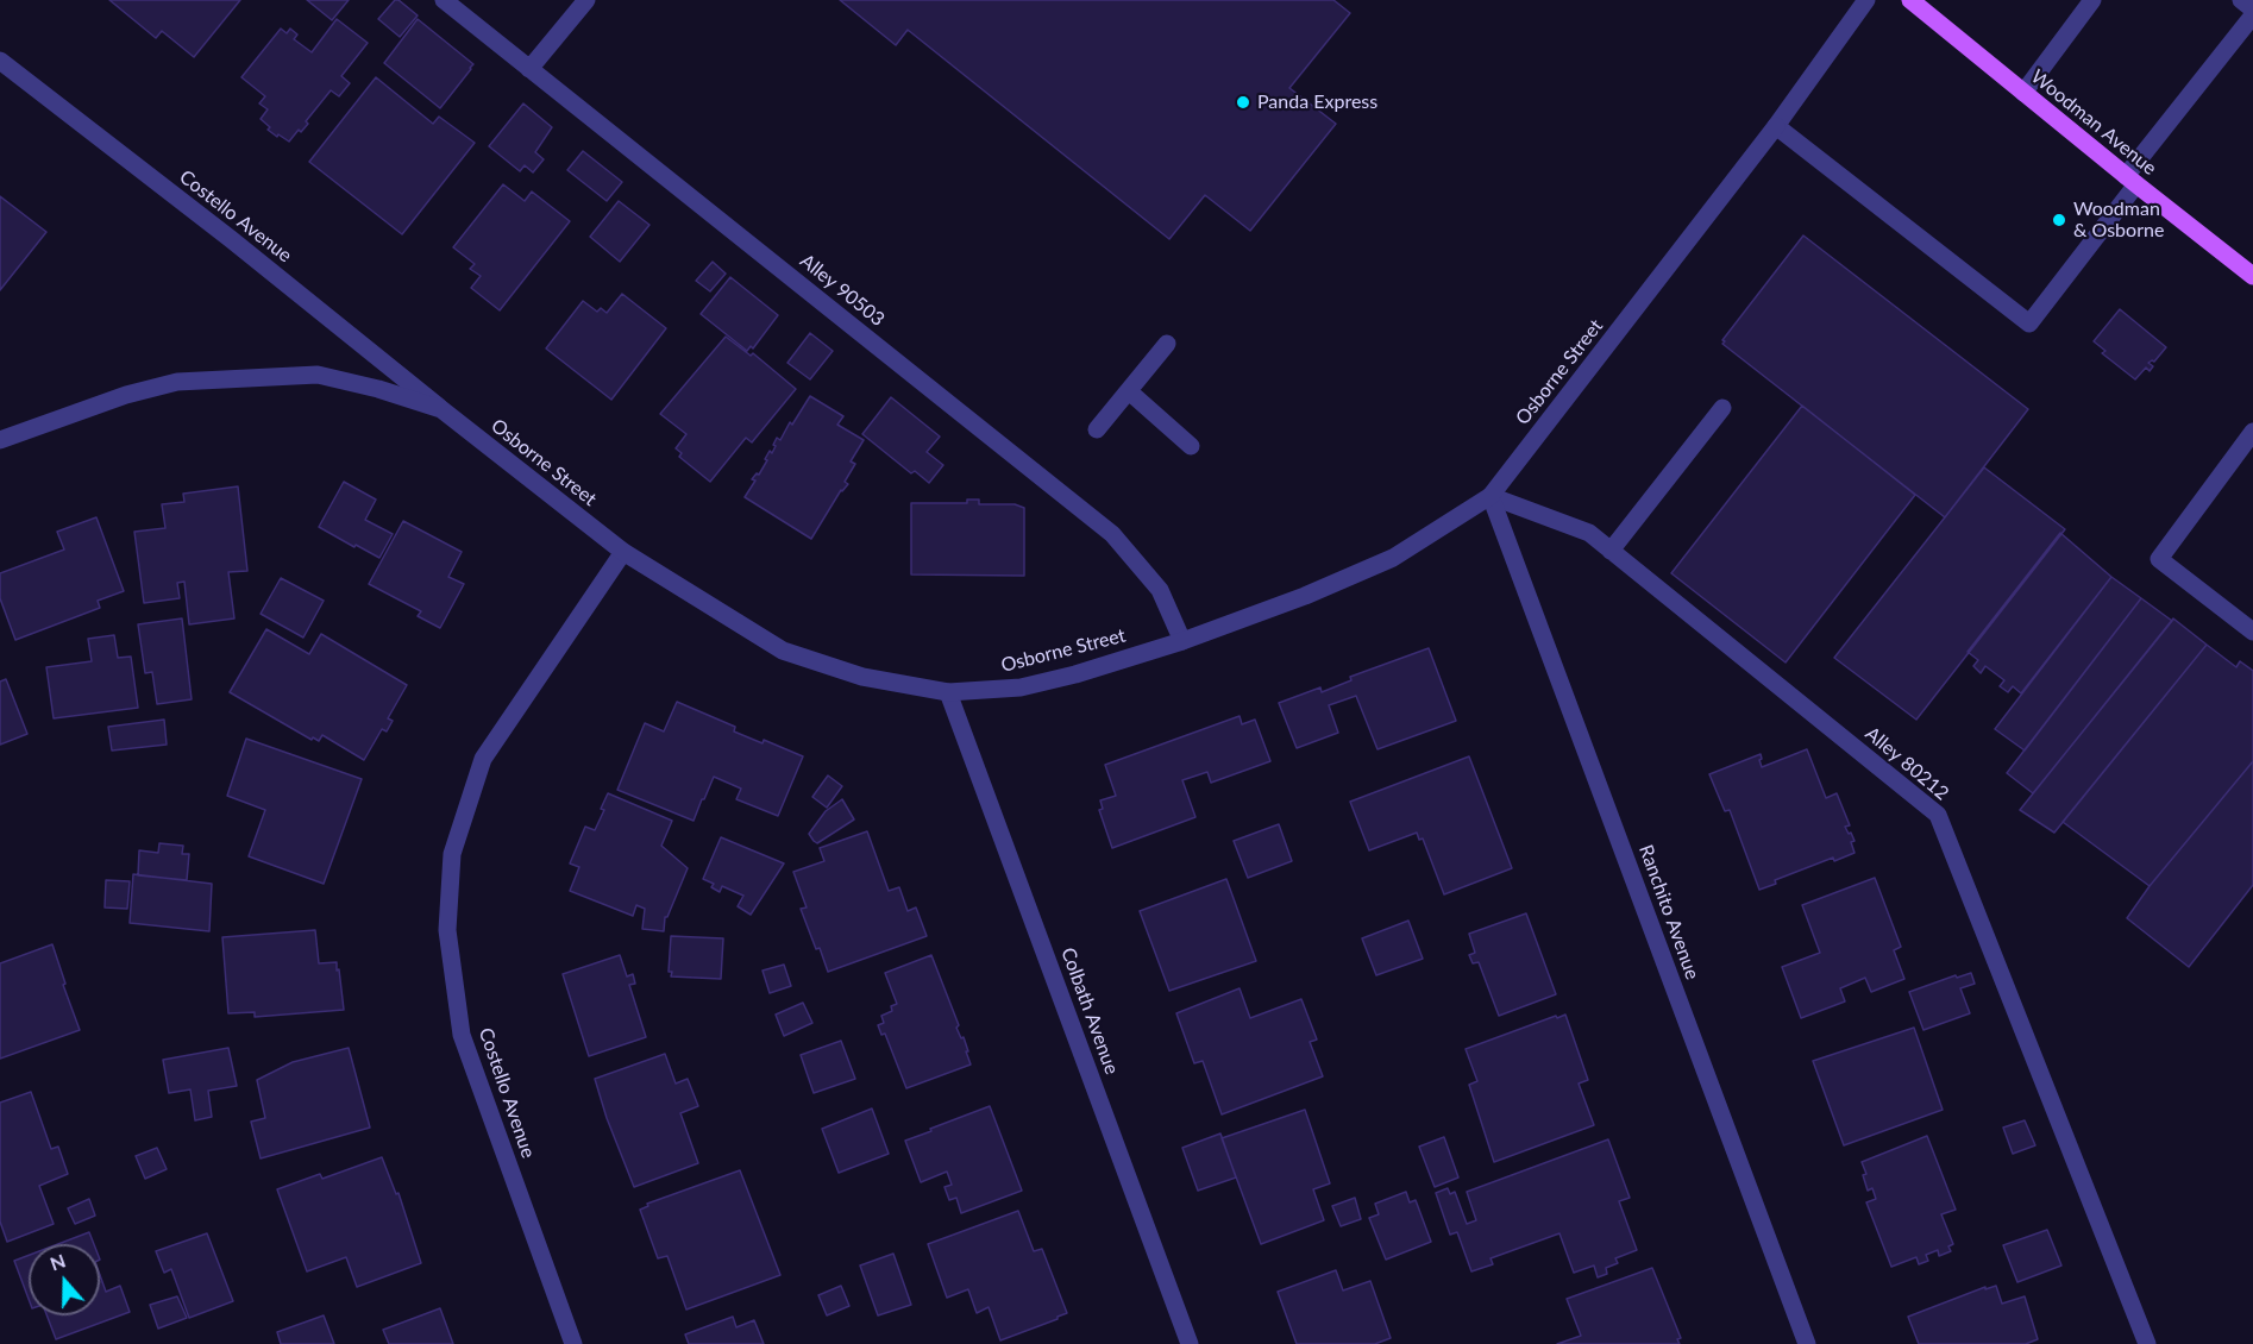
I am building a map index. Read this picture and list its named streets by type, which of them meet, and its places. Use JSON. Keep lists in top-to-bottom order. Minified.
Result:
{"streets":{"main road":["Woodman Avenue"],"street":["Costello Avenue","Alley 90503","Osborne Street","Alley 80212","Ranchito Avenue","Colbath Avenue"]},"crossings":[["Costello Avenue","Osborne Street"],["Alley 90503","Osborne Street"],["Osborne Street","Alley 80212"],["Osborne Street","Ranchito Avenue"],["Osborne Street","Colbath Avenue"],["Alley 80212","Ranchito Avenue"]],"places":["Panda Express","Woodman & Osborne"],"north":"top"}
